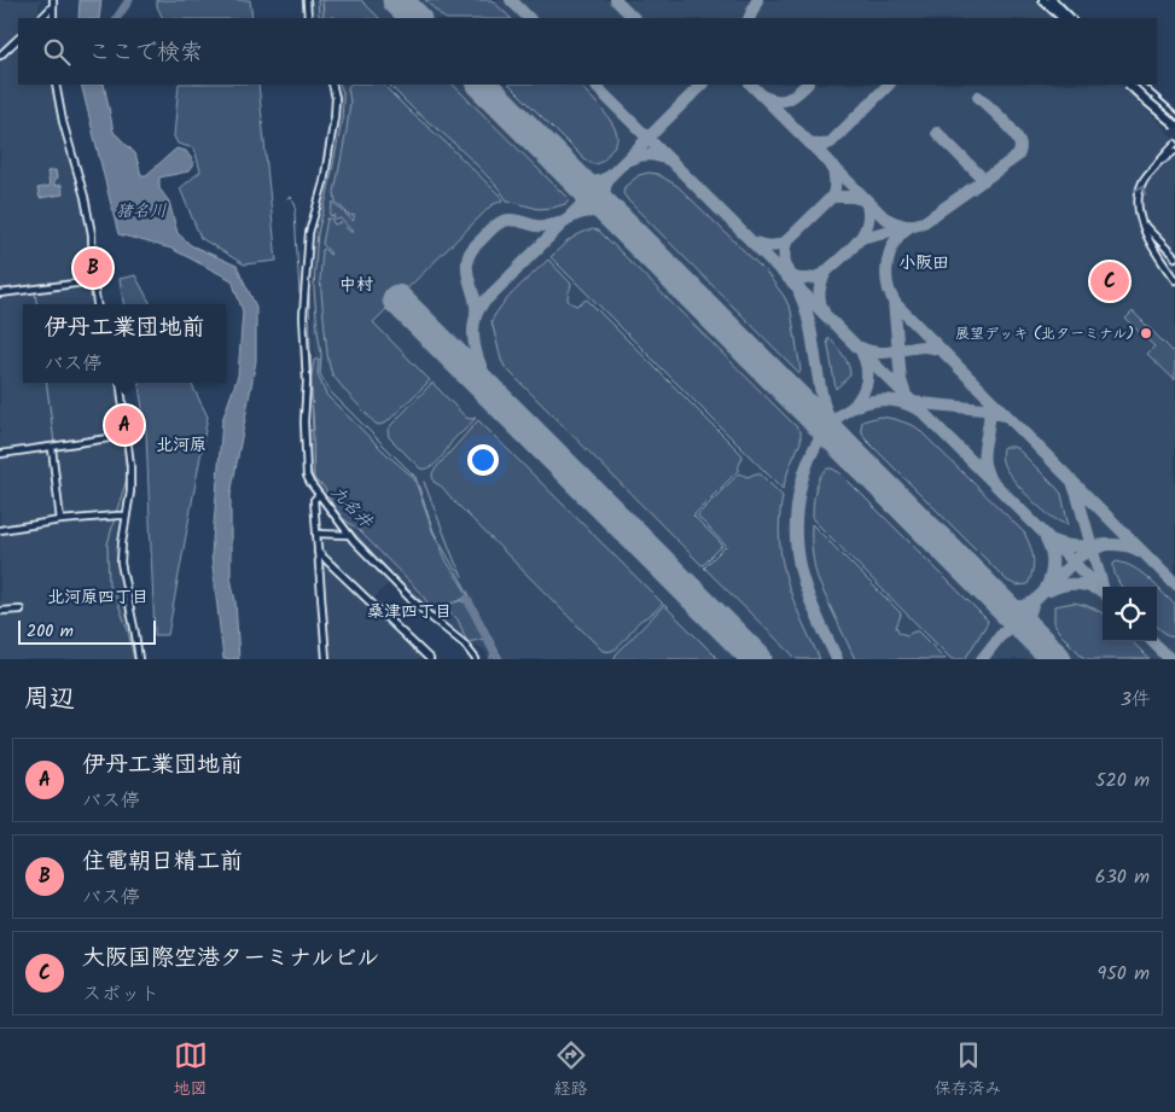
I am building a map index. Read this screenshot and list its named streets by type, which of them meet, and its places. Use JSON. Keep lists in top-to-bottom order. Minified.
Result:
{"districts":["小阪田","中村","北河原","北河原四丁目","桑津四丁目"],"water":["猪名川","九名井"],"places":["展望デッキ (北ターミナル)"],"scale_bar":"200 m","page":{"search":"ここで検索","pins":["B","C","A"],"popup":["伊丹工業団地前","バス停"],"scale":"200 m","heading":["周辺","3件"],"list":[{"mark":"A","name":"伊丹工業団地前","note":"バス停","value":"520 m"},{"mark":"B","name":"住電朝日精工前","note":"バス停","value":"630 m"},{"mark":"C","name":"大阪国際空港ターミナルビル","note":"スポット","value":"950 m"}],"nav":["地図","経路","保存済み"]}}
